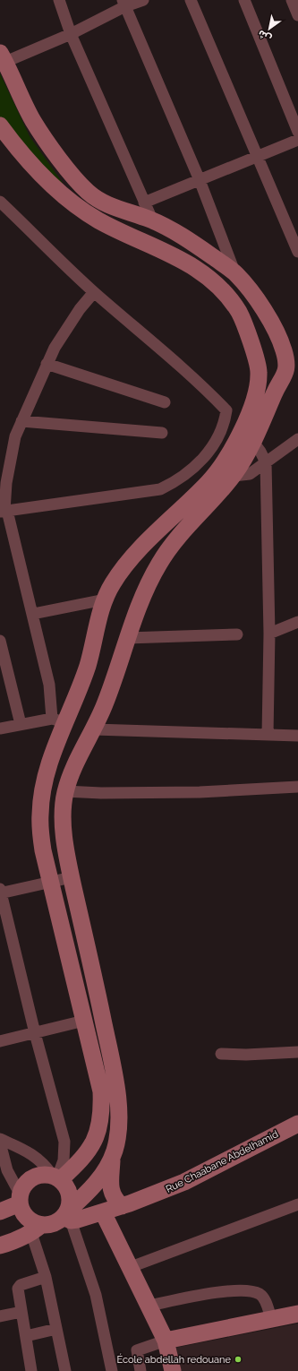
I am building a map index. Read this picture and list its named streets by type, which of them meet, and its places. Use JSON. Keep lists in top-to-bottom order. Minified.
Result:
{"streets":{"main road":["Rue Chaabane Abdelhamid"]},"places":["École abdellah redouane"],"north":"bottom left"}
